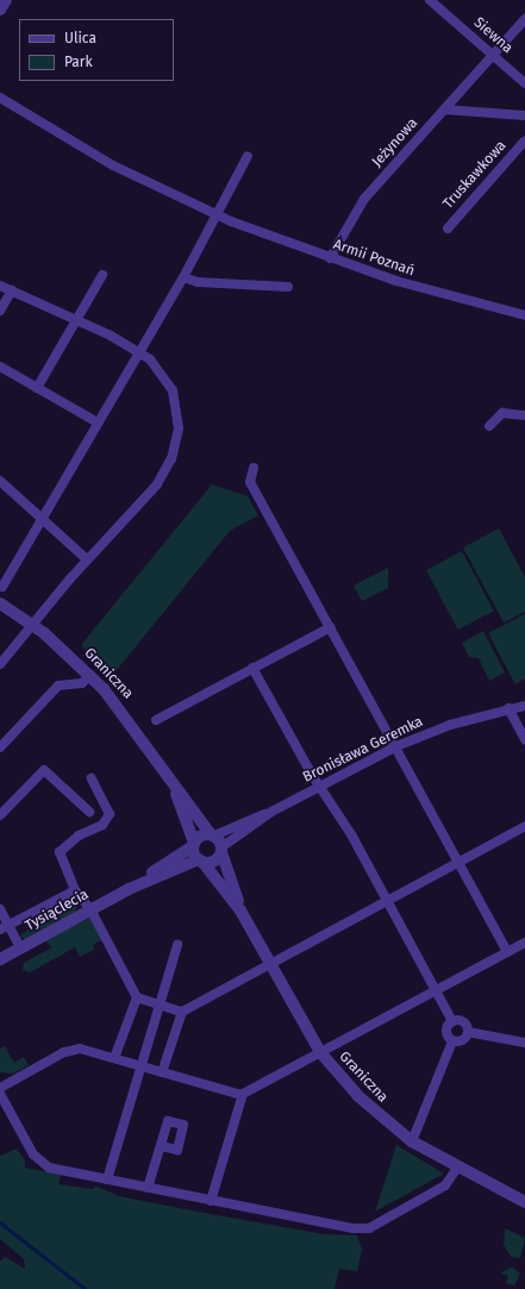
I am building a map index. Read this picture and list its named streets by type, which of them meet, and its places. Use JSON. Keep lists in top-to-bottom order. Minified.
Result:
{"streets":{"street":["Siewna","Jeżynowa","Truskawkowa","Armii Poznań","Graniczna","Bronisława Geremka","Tysiąclecia"]},"crossings":[["Siewna","Jeżynowa"],["Jeżynowa","Armii Poznań"],["Graniczna","Bronisława Geremka"],["Graniczna","Tysiąclecia"],["Bronisława Geremka","Tysiąclecia"]],"legend":["Ulica","Park"]}
